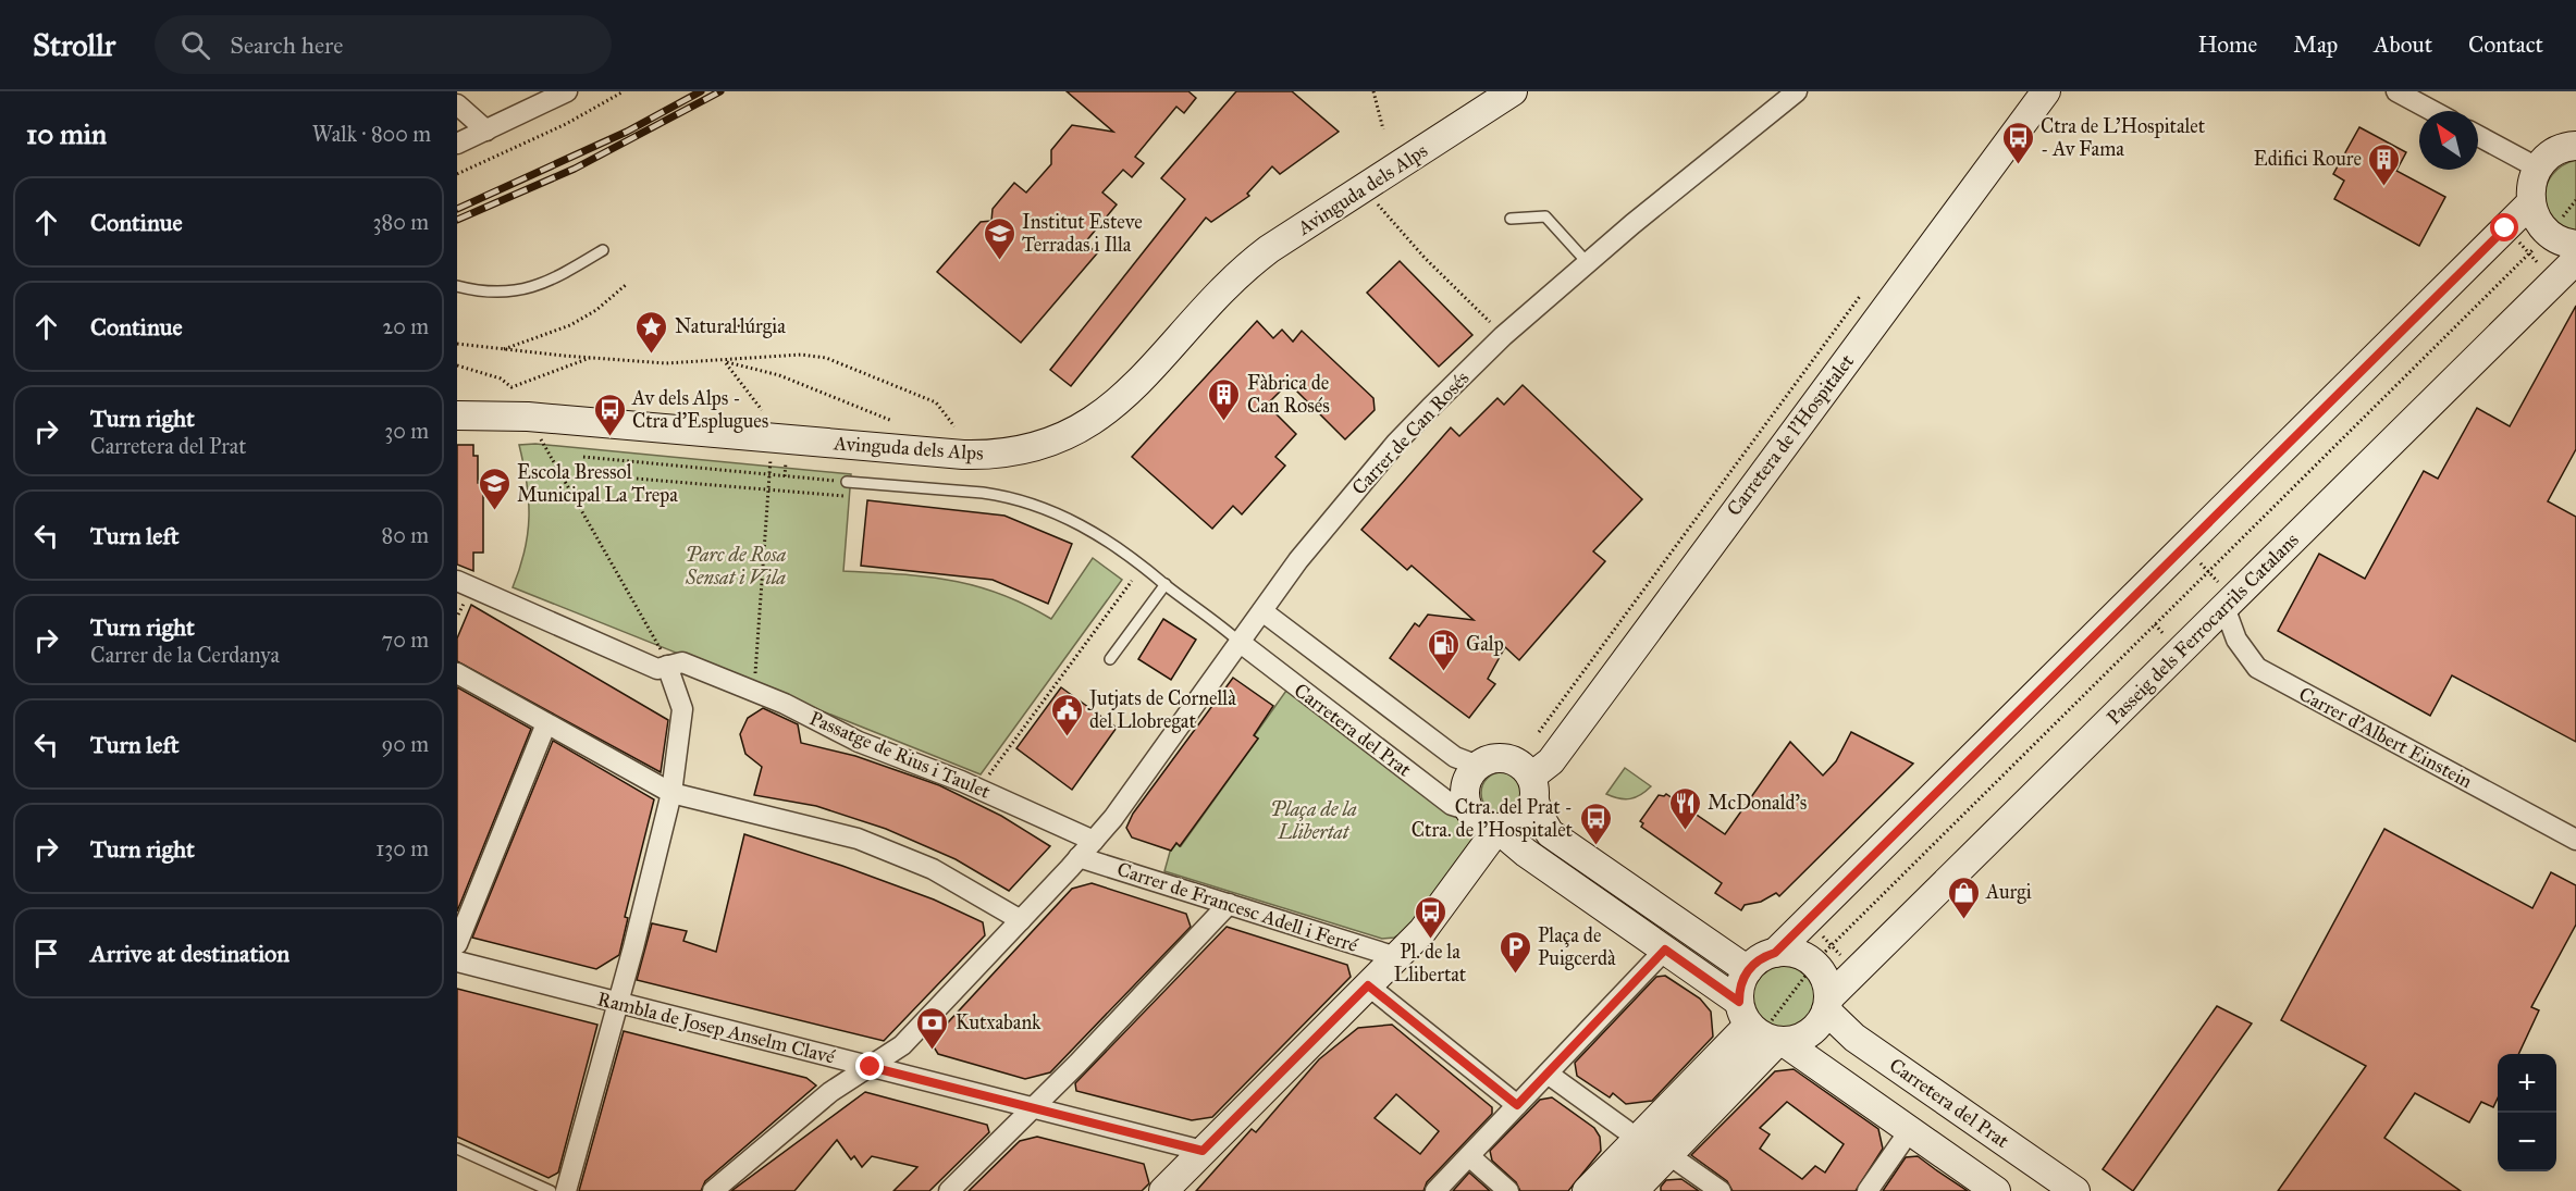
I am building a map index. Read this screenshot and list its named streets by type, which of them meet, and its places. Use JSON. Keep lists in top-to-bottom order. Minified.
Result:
{"streets":{"street":["Avinguda dels Alps","Carrer de Can Rosés","Carretera de l'Hospitalet","Passeig dels Ferrocarrils Catalans","Carretera del Prat","Carrer d'Albert Einstein","Passatge de Rius i Taulet","Carrer de Francesc Adell i Ferré","Rambla de Josep Anselm Clavé"]},"crossings":[["Carrer de Can Rosés","Carretera del Prat"],["Carrer de Can Rosés","Passatge de Rius i Taulet"],["Carrer de Can Rosés","Carrer de Francesc Adell i Ferré"],["Carrer de Can Rosés","Rambla de Josep Anselm Clavé"],["Carretera de l'Hospitalet","Carretera del Prat"],["Passeig dels Ferrocarrils Catalans","Carretera del Prat"],["Passeig dels Ferrocarrils Catalans","Carrer d'Albert Einstein"]],"parks":["Parc de Rosa Sensat i Vila","Plaça de la Llibertat"],"places":{"bus stop":["Ctra de L'Hospitalet - Av Fama","Av dels Alps - Ctra d'Esplugues","Ctra. del Prat - Ctra. de l'Hospitalet","Pl. de la Llibertat"],"building":["Edifici Roure","Fàbrica de Can Rosés"],"school or university":["Institut Esteve Terradas i Illa","Escola Bressol Municipal La Trepa"],"place":["Natural·lúrgia"],"fuel station":["Galp"],"public building":["Jutjats de Cornellà del Llobregat"],"restaurant":["McDonald's"],"shop":["Aurgi"],"parking":["Plaça de Puigcerdà"],"bank":["Kutxabank"]},"north":"top left","page":{"header":"Strollr","search":"Search here","nav":["Home","Map","About","Contact"],"heading":["10 min","Walk · 800 m"],"list":[["Continue","380 m"],["Continue","20 m"],["Turn right","Carretera del Prat","30 m"],["Turn left","80 m"],["Turn right","Carrer de la Cerdanya","70 m"],["Turn left","90 m"],["Turn right","130 m"],"Arrive at destination"],"map_buttons":["+","−"]}}
